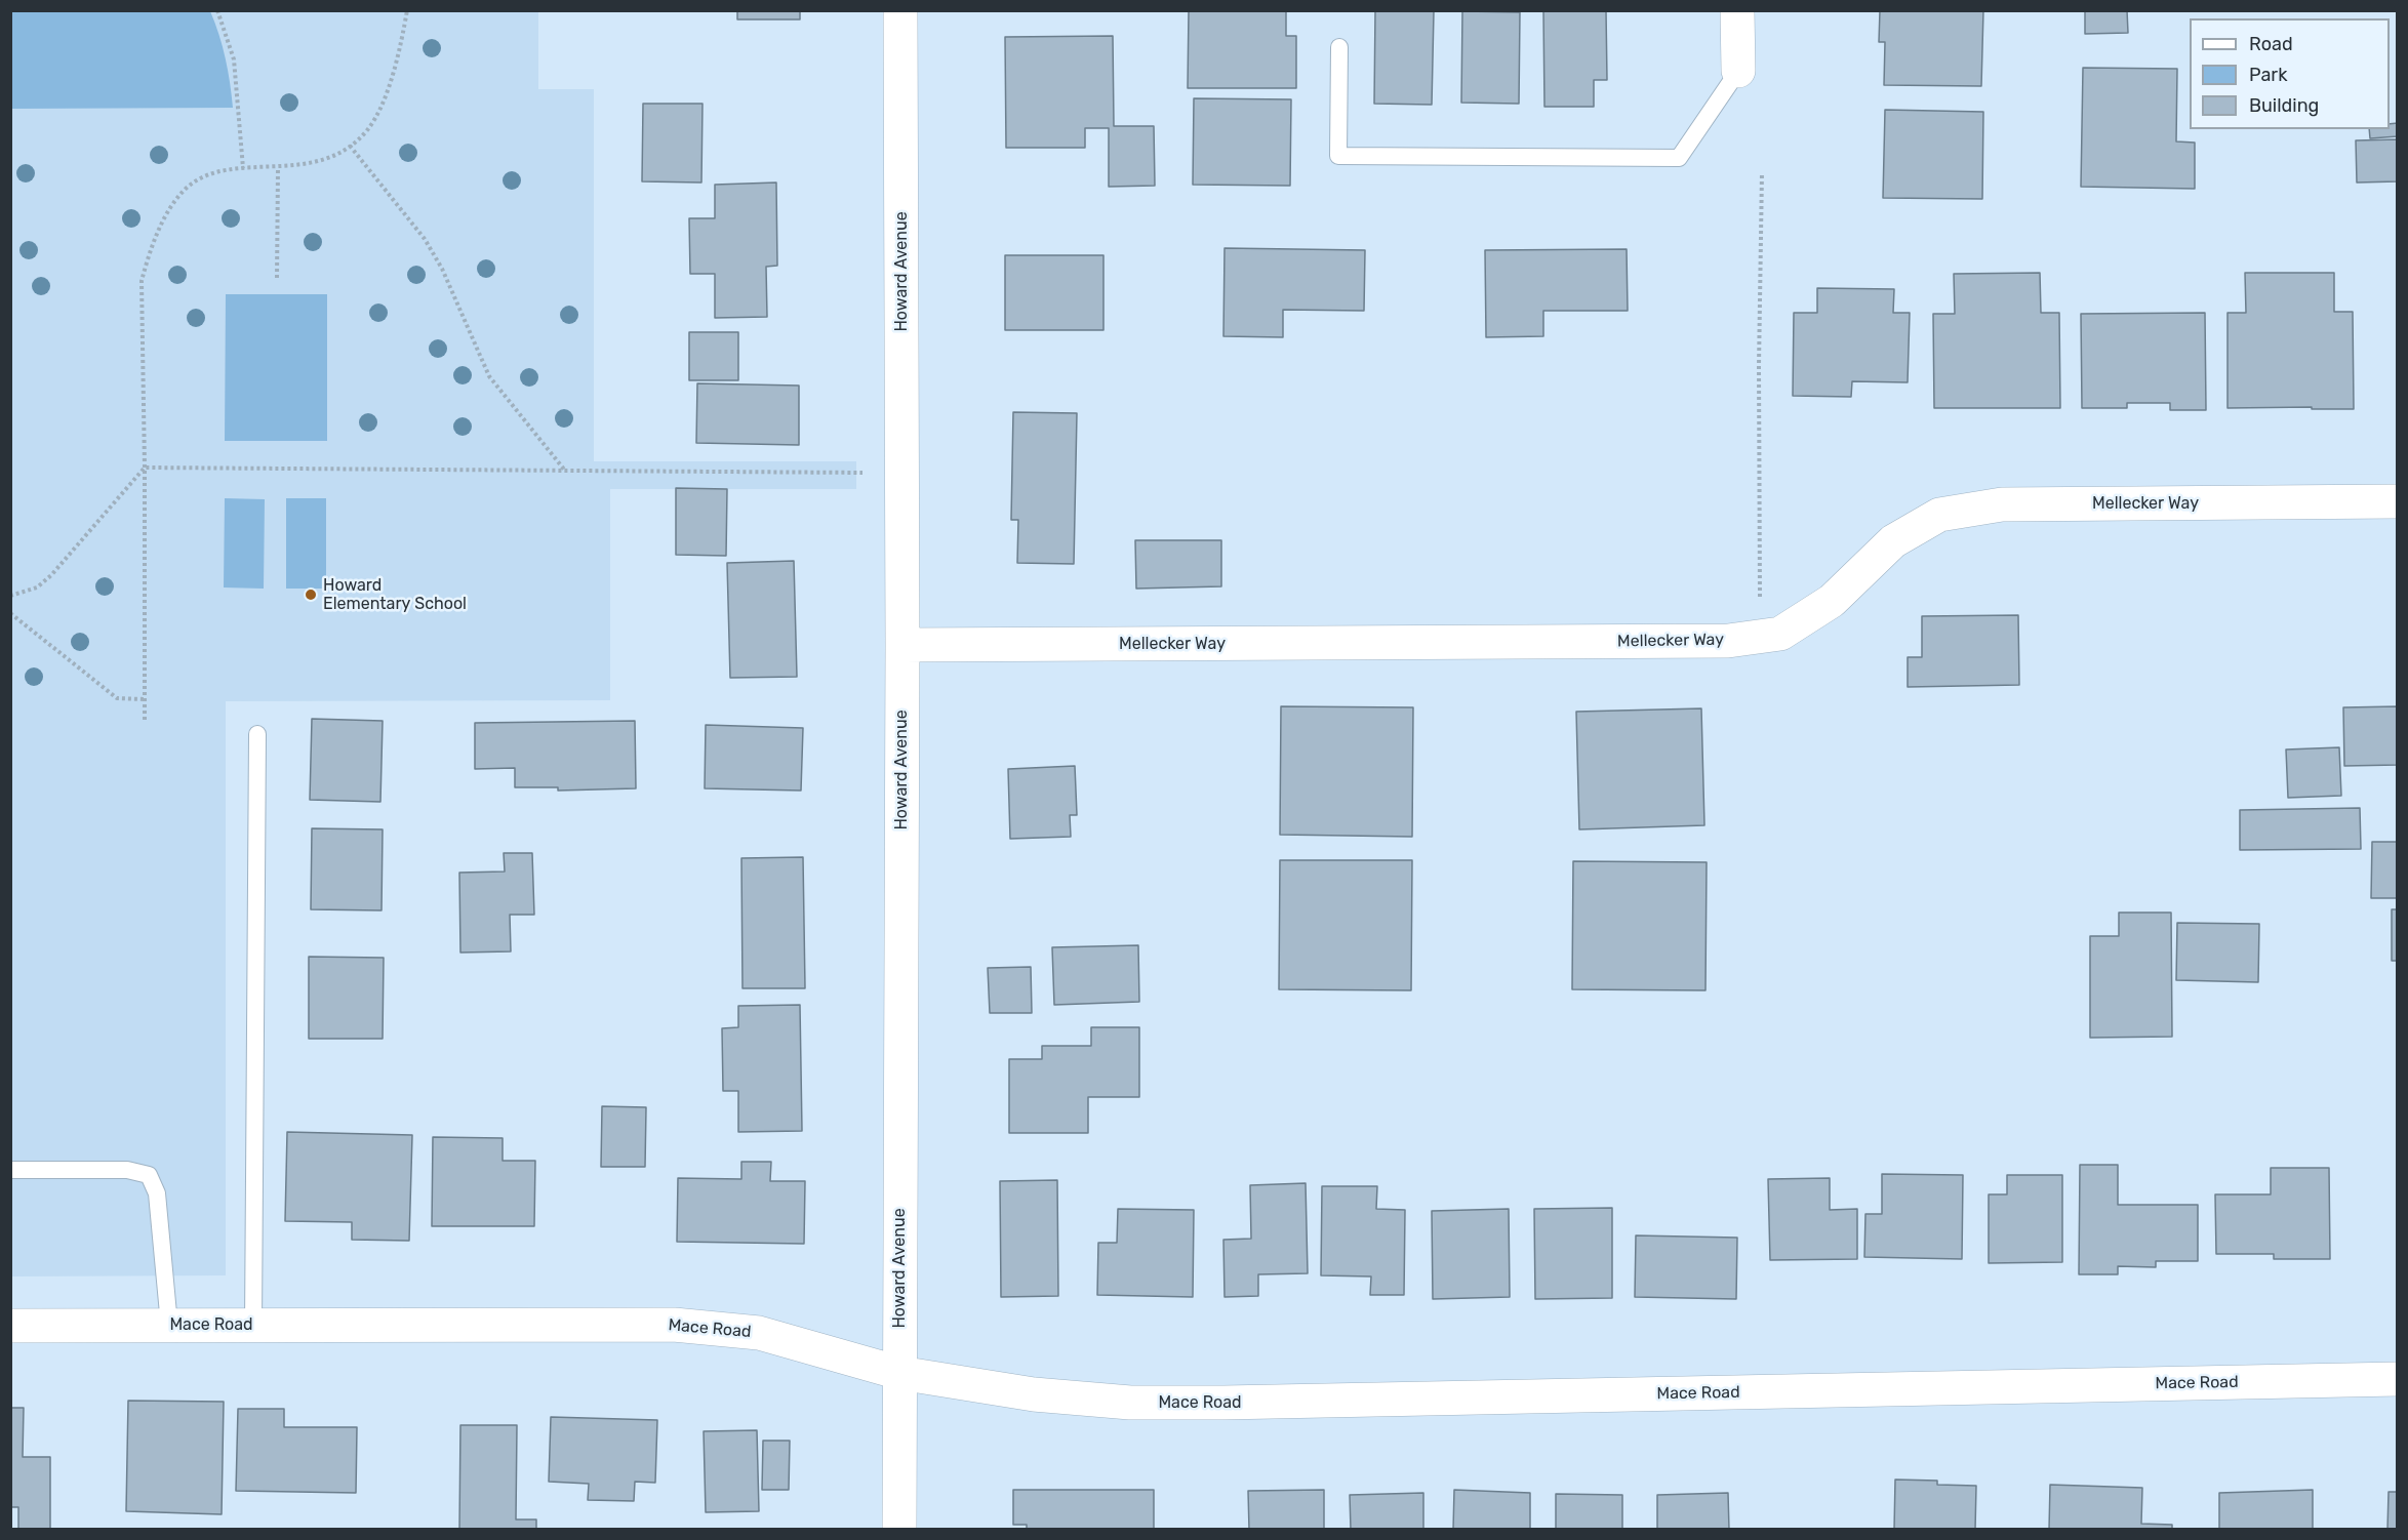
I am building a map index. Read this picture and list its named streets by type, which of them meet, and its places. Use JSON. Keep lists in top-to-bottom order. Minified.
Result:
{"streets":{"street":["Howard Avenue","Mellecker Way","Mace Road"]},"crossings":[["Howard Avenue","Mellecker Way"],["Howard Avenue","Mace Road"]],"places":["Howard Elementary School"],"legend":["Road","Park","Building"]}
